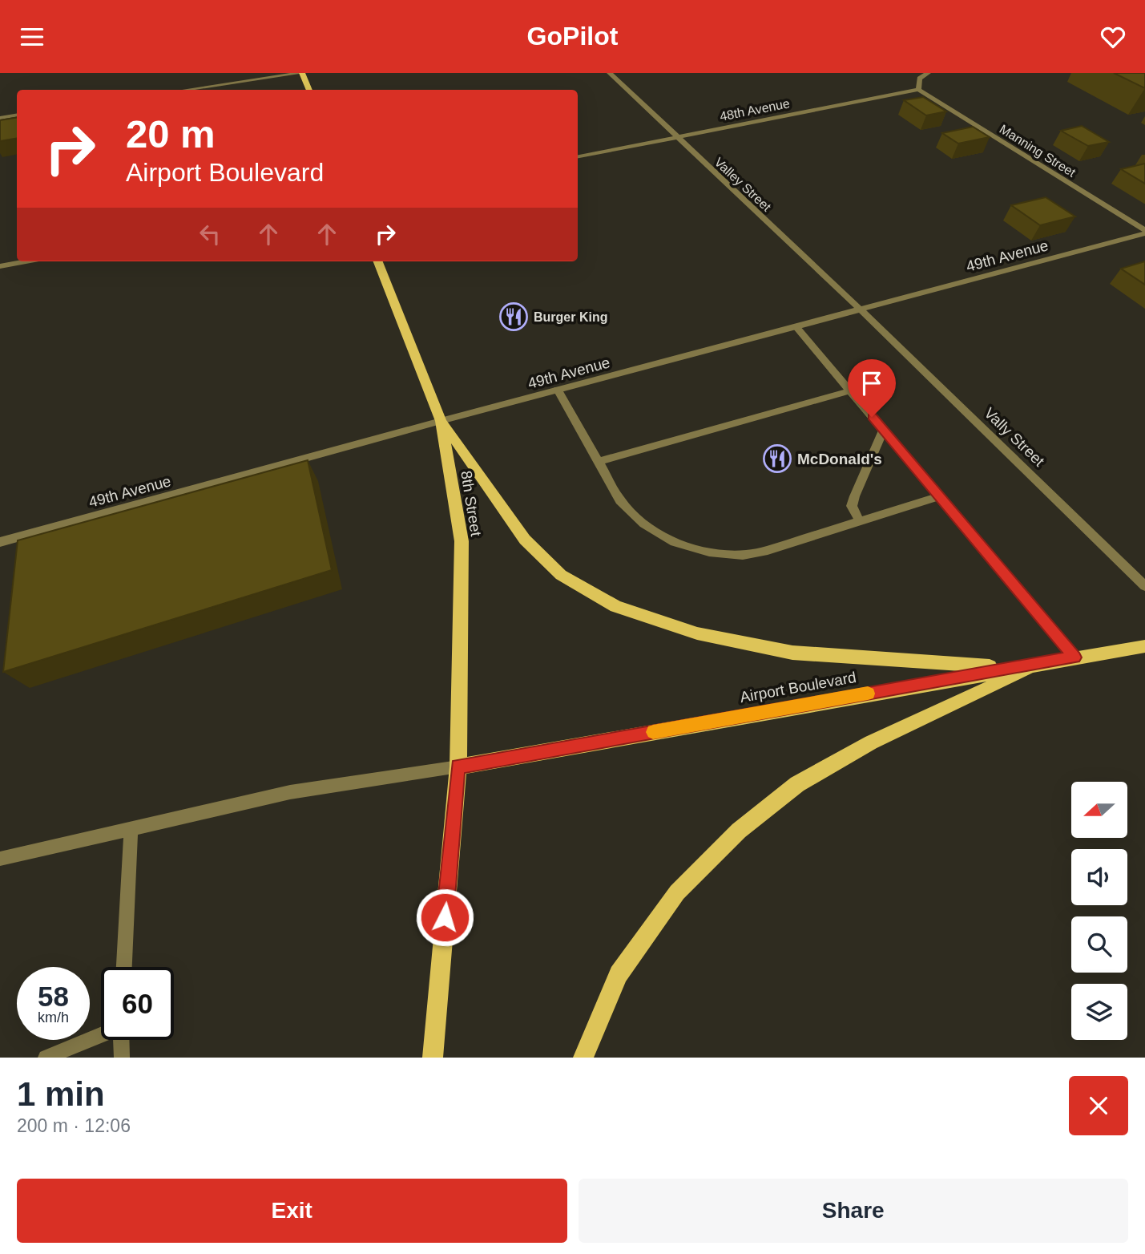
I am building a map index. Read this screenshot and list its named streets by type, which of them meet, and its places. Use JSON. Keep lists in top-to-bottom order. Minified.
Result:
{"streets":{"main road":["8th Street","Airport Boulevard"],"street":["48th Avenue","Manning Street","Valley Street","49th Avenue","Vally Street"]},"crossings":[["48th Avenue","Manning Street"],["48th Avenue","Valley Street"],["Manning Street","49th Avenue"],["Valley Street","49th Avenue"],["Valley Street","Vally Street"],["49th Avenue","Vally Street"],["49th Avenue","8th Street"],["8th Street","Airport Boulevard"]],"places":{"restaurant":["Burger King","McDonald's"]},"north":"left","page":{"header":"GoPilot","turn":["20 m","Airport Boulevard"],"speed":"58 km/h","limit":"60","heading":["1 min","200 m · 12:06"],"buttons":["Exit","Share"]}}
